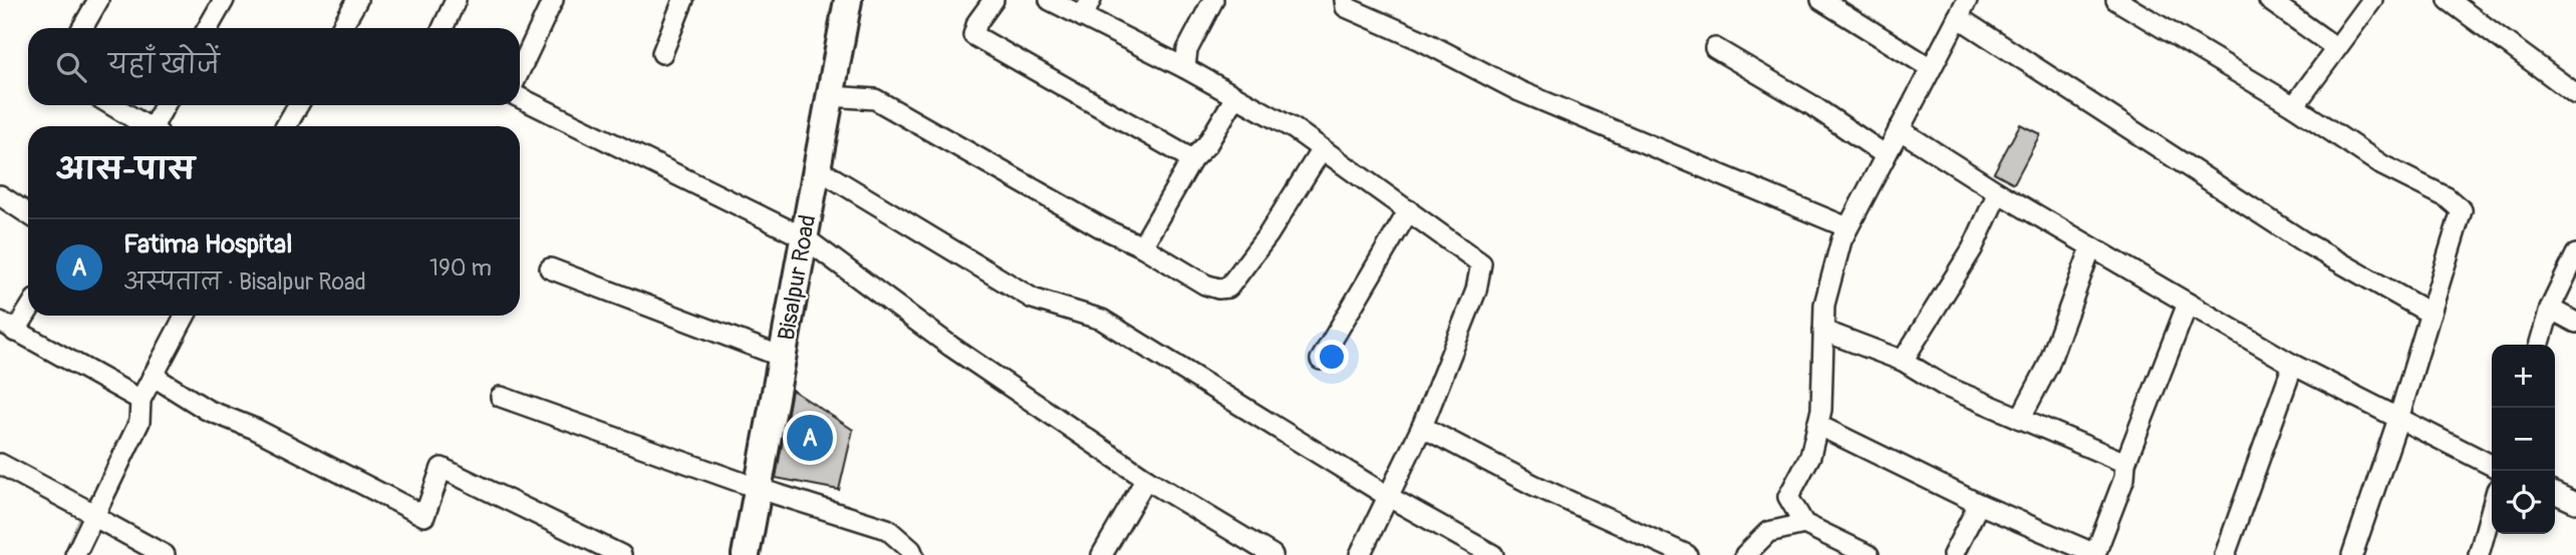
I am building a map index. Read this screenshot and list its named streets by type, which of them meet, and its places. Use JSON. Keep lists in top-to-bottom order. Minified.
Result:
{"streets":{"main road":["Bisalpur Road"]},"page":{"search":"यहाँ खोजें","heading":"आस-पास","list":[{"mark":"A","name":"Fatima Hospital","note":"अस्पताल · Bisalpur Road","value":"190 m"}],"map_buttons":["+","−"],"pins":"A"}}
